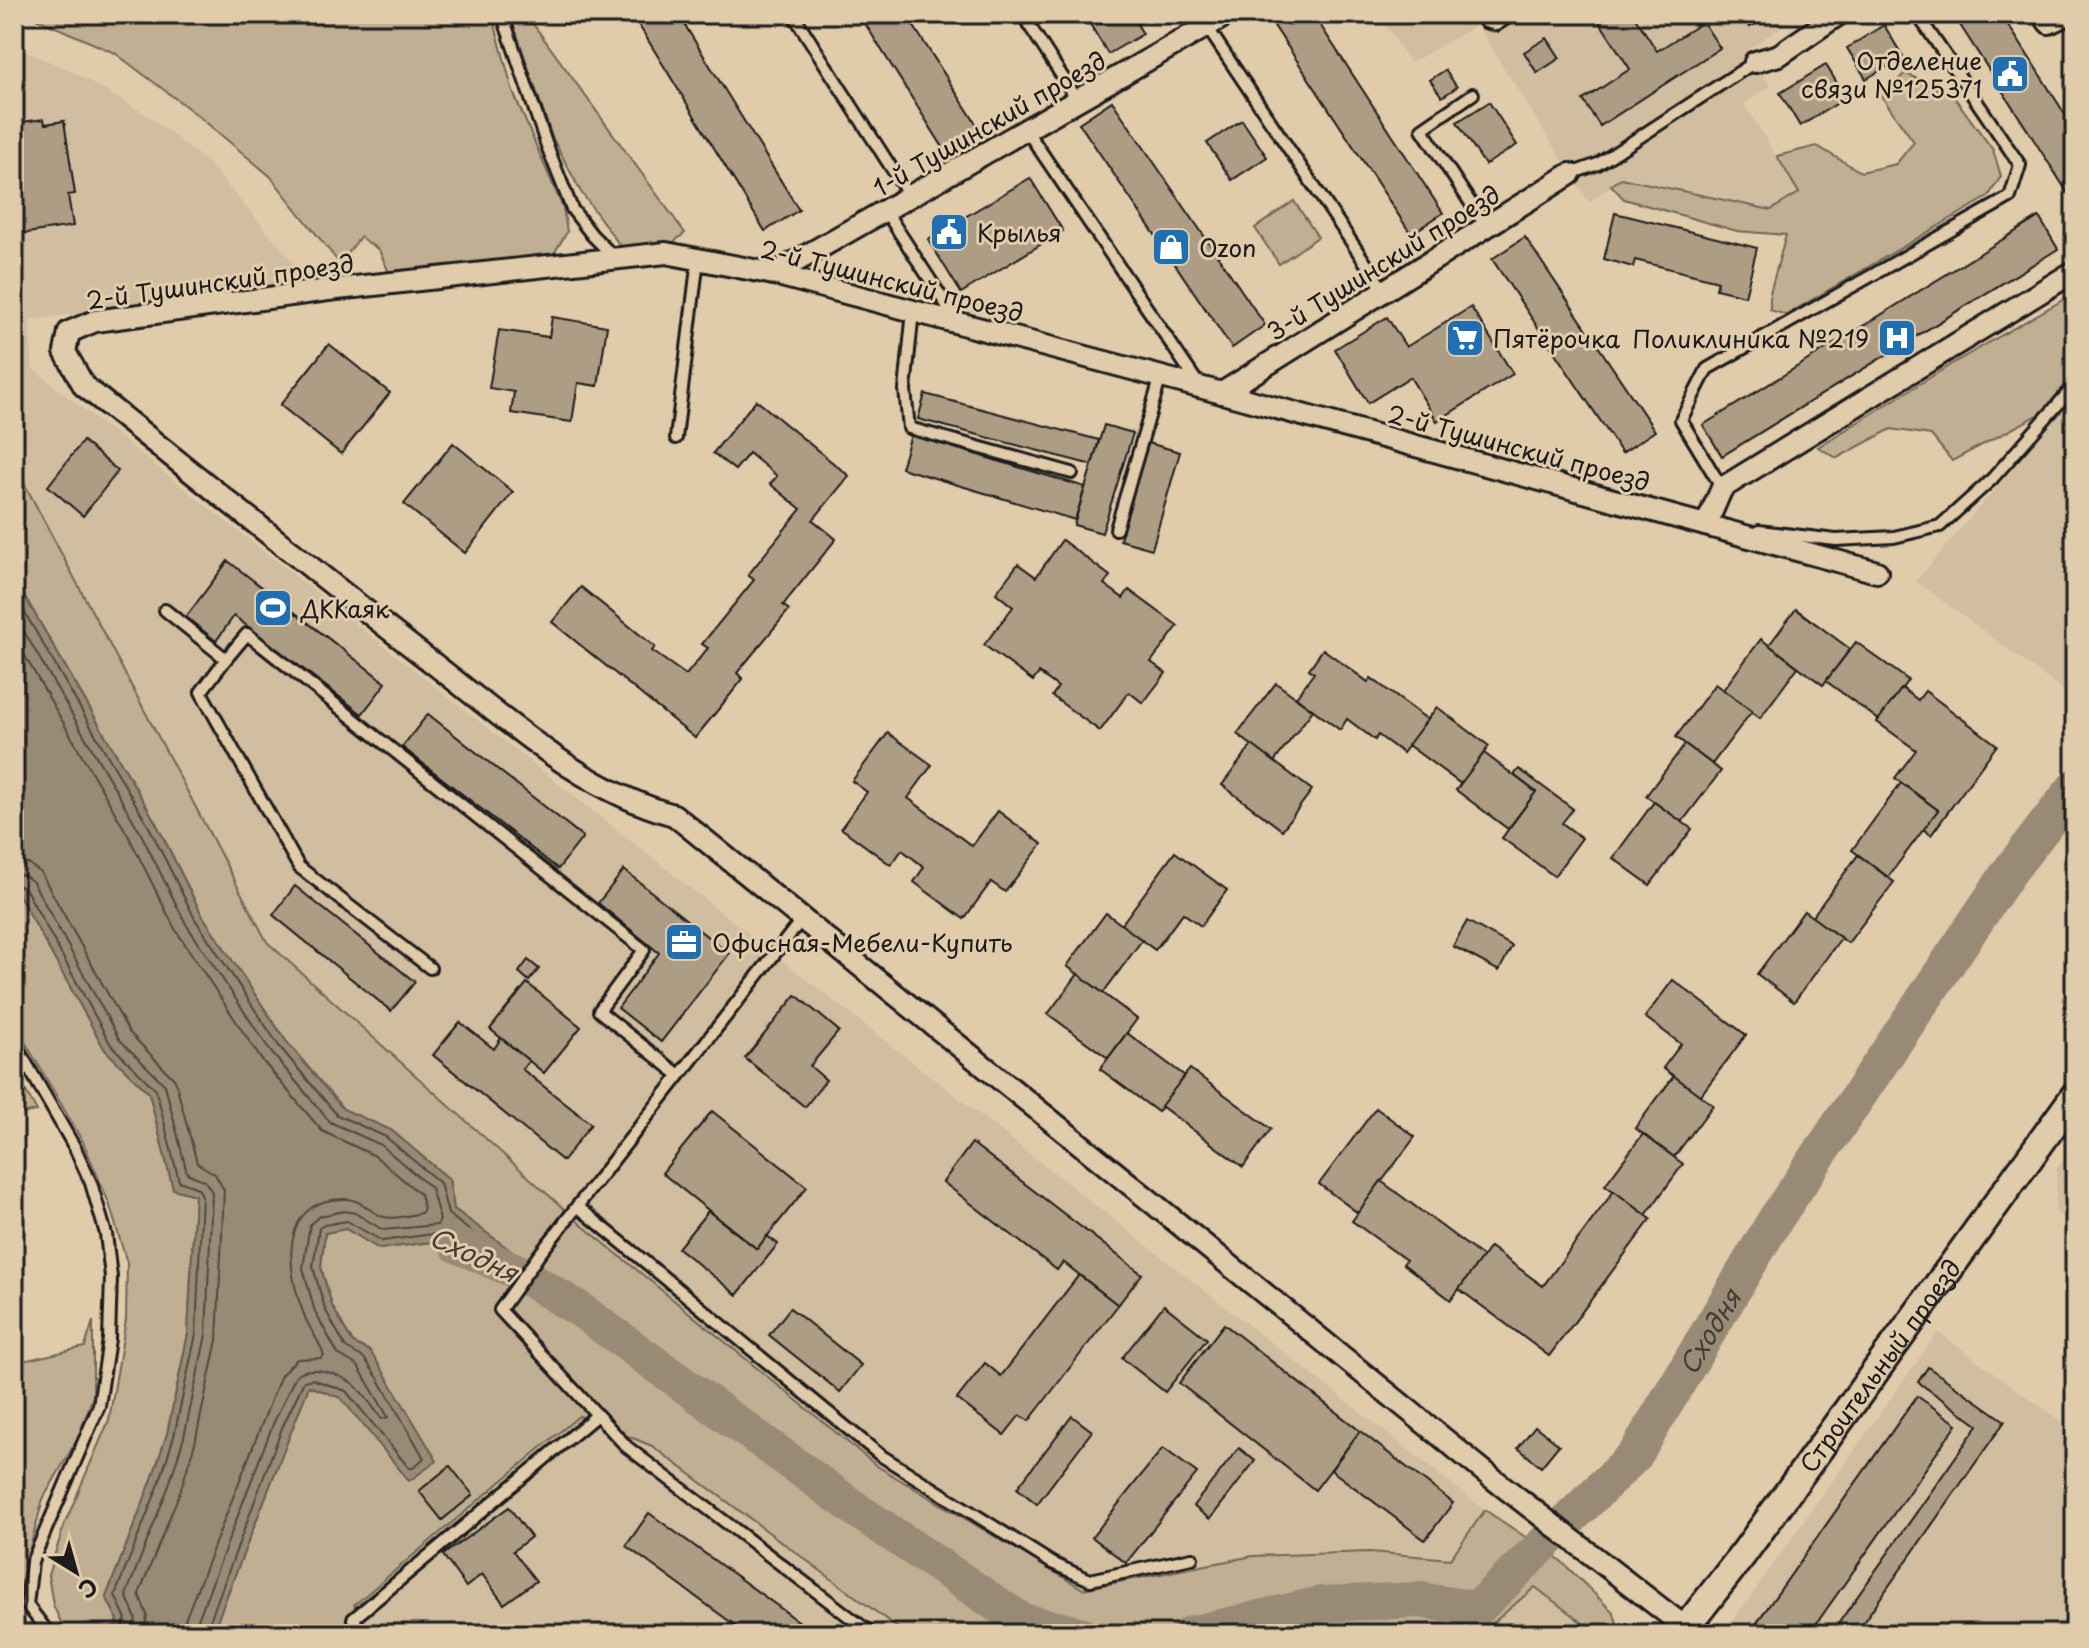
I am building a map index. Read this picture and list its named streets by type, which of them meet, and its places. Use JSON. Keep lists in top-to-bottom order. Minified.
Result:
{"streets":{"street":["1-й Тушинский проезд","3-й Тушинский проезд","2-й Тушинский проезд","Строительный проезд"]},"crossings":[["1-й Тушинский проезд","2-й Тушинский проезд"],["3-й Тушинский проезд","2-й Тушинский проезд"]],"water":["Сходня"],"places":{"public building":["Отделение связи №125371","Крылья"],"shop":["Ozon"],"supermarket":["Пятёрочка"],"hospital":["Поликлиника №219"],"sports":["ДККаяк"],"office":["Офисная-Мебели-Купить"]},"north":"bottom right"}
